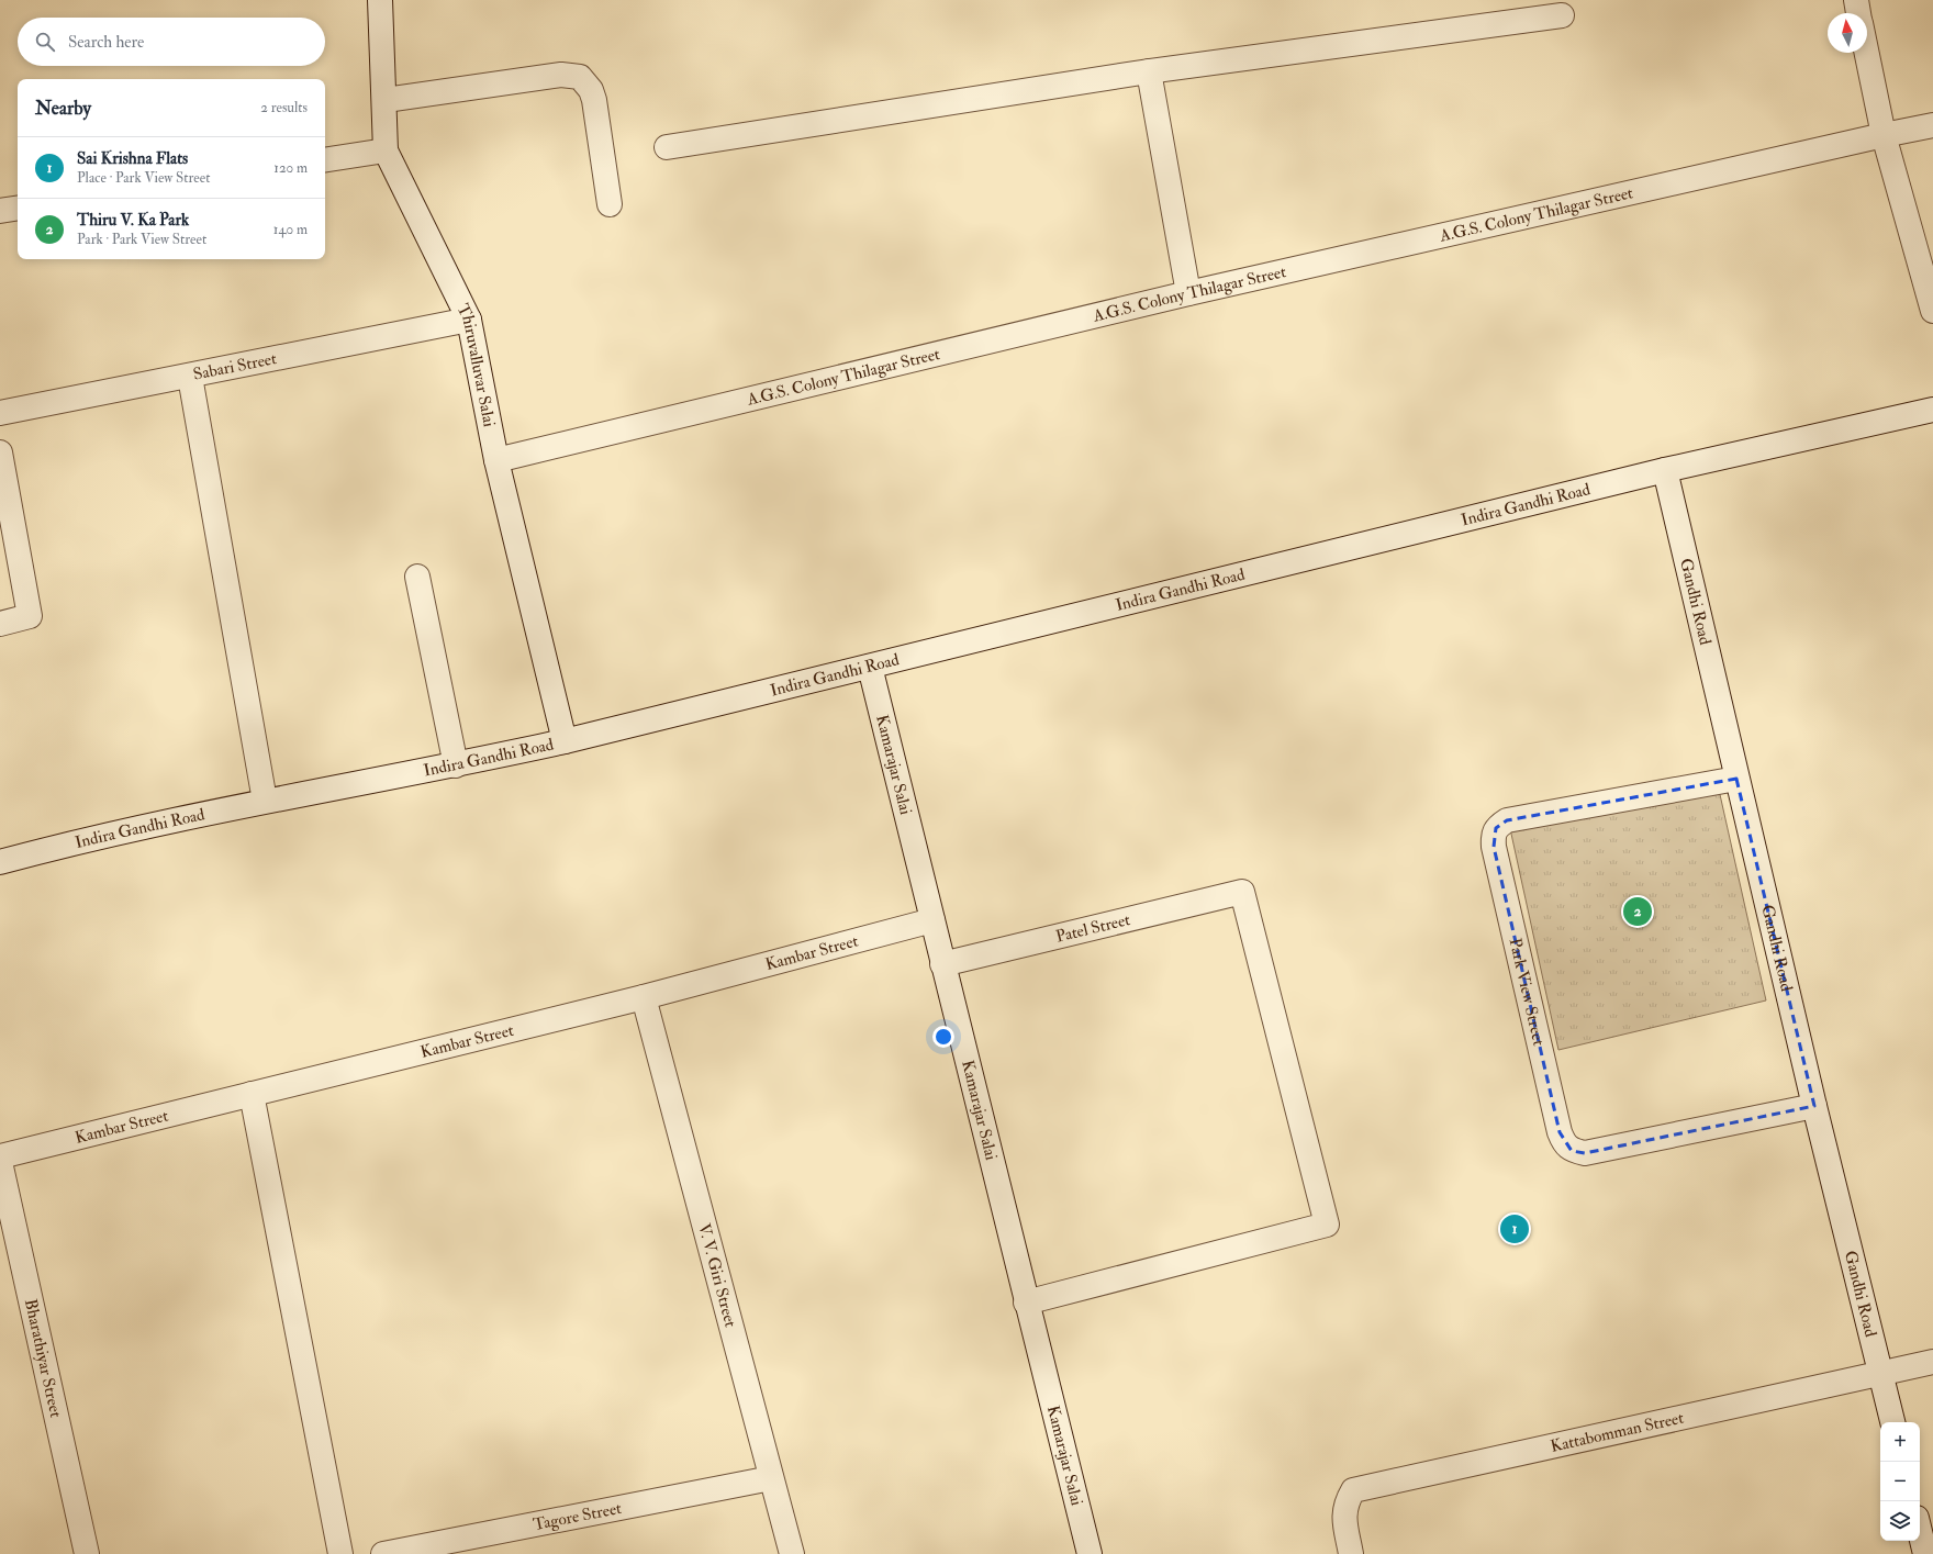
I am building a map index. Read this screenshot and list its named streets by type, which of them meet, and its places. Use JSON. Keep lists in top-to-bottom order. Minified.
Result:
{"streets":{"street":["A.G.S. Colony Thilagar Street","Thiruvalluvar Salai","Sabari Street","Indira Gandhi Road","Gandhi Road","Kamarajar Salai","Patel Street","Kambar Street","Park View Street","V. V. Giri Street","Bharathiyar Street","Kattabomman Street","Tagore Street"]},"crossings":[["A.G.S. Colony Thilagar Street","Thiruvalluvar Salai"],["Thiruvalluvar Salai","Sabari Street"],["Thiruvalluvar Salai","Indira Gandhi Road"],["Indira Gandhi Road","Gandhi Road"],["Indira Gandhi Road","Kamarajar Salai"],["Gandhi Road","Park View Street"],["Gandhi Road","Kattabomman Street"],["Kamarajar Salai","Patel Street"],["Kamarajar Salai","Kambar Street"],["Kambar Street","V. V. Giri Street"],["V. V. Giri Street","Tagore Street"]],"north":"top","page":{"search":"Search here","heading":["Nearby","2 results"],"list":[{"mark":"1","name":"Sai Krishna Flats","note":"Place · Park View Street","value":"120 m"},{"mark":"2","name":"Thiru V. Ka Park","note":"Park · Park View Street","value":"140 m"}],"pins":["2","1"],"map_buttons":["+","−"]}}
